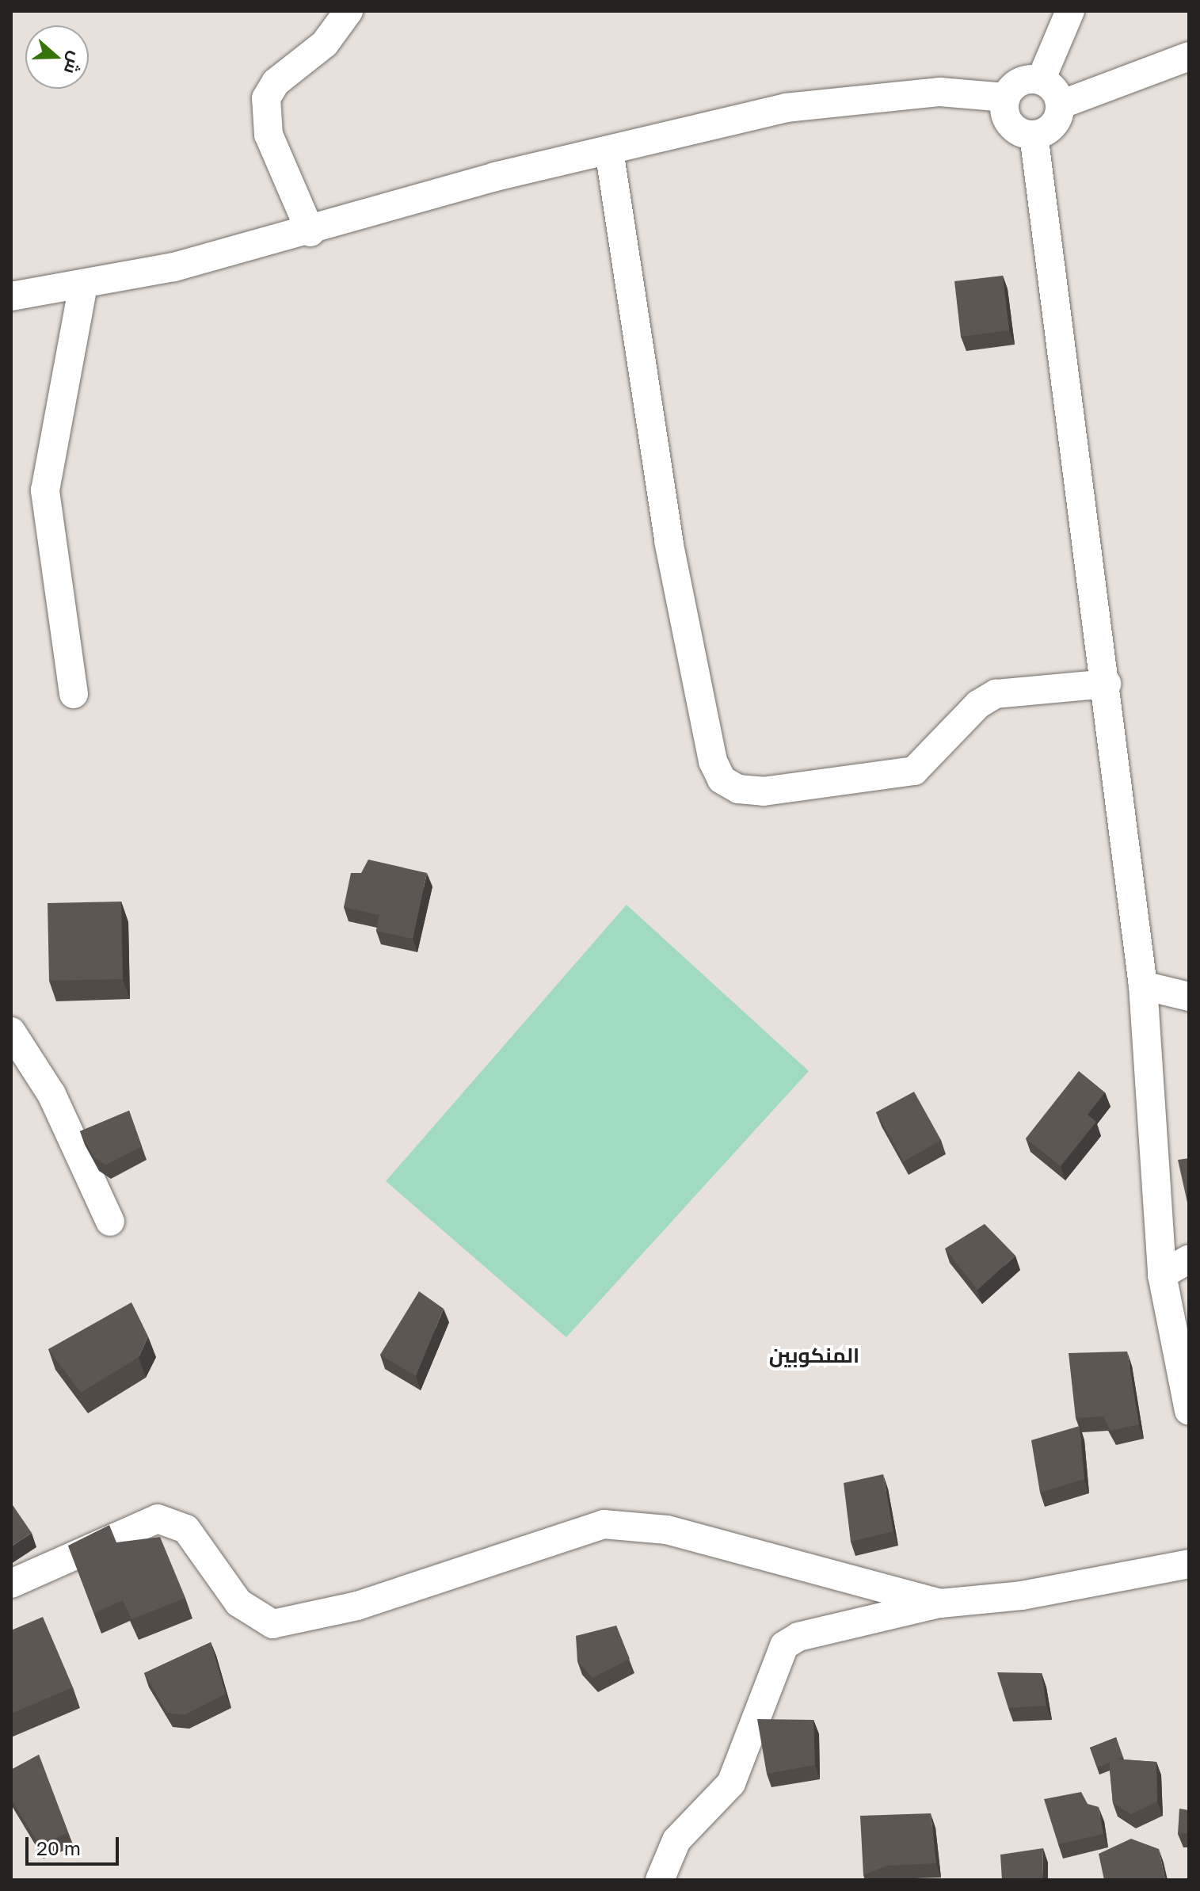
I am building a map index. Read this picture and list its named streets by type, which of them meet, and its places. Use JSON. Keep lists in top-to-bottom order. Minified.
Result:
{"districts":["المنكوبين"],"scale_bar":"20 m","north":"right"}
